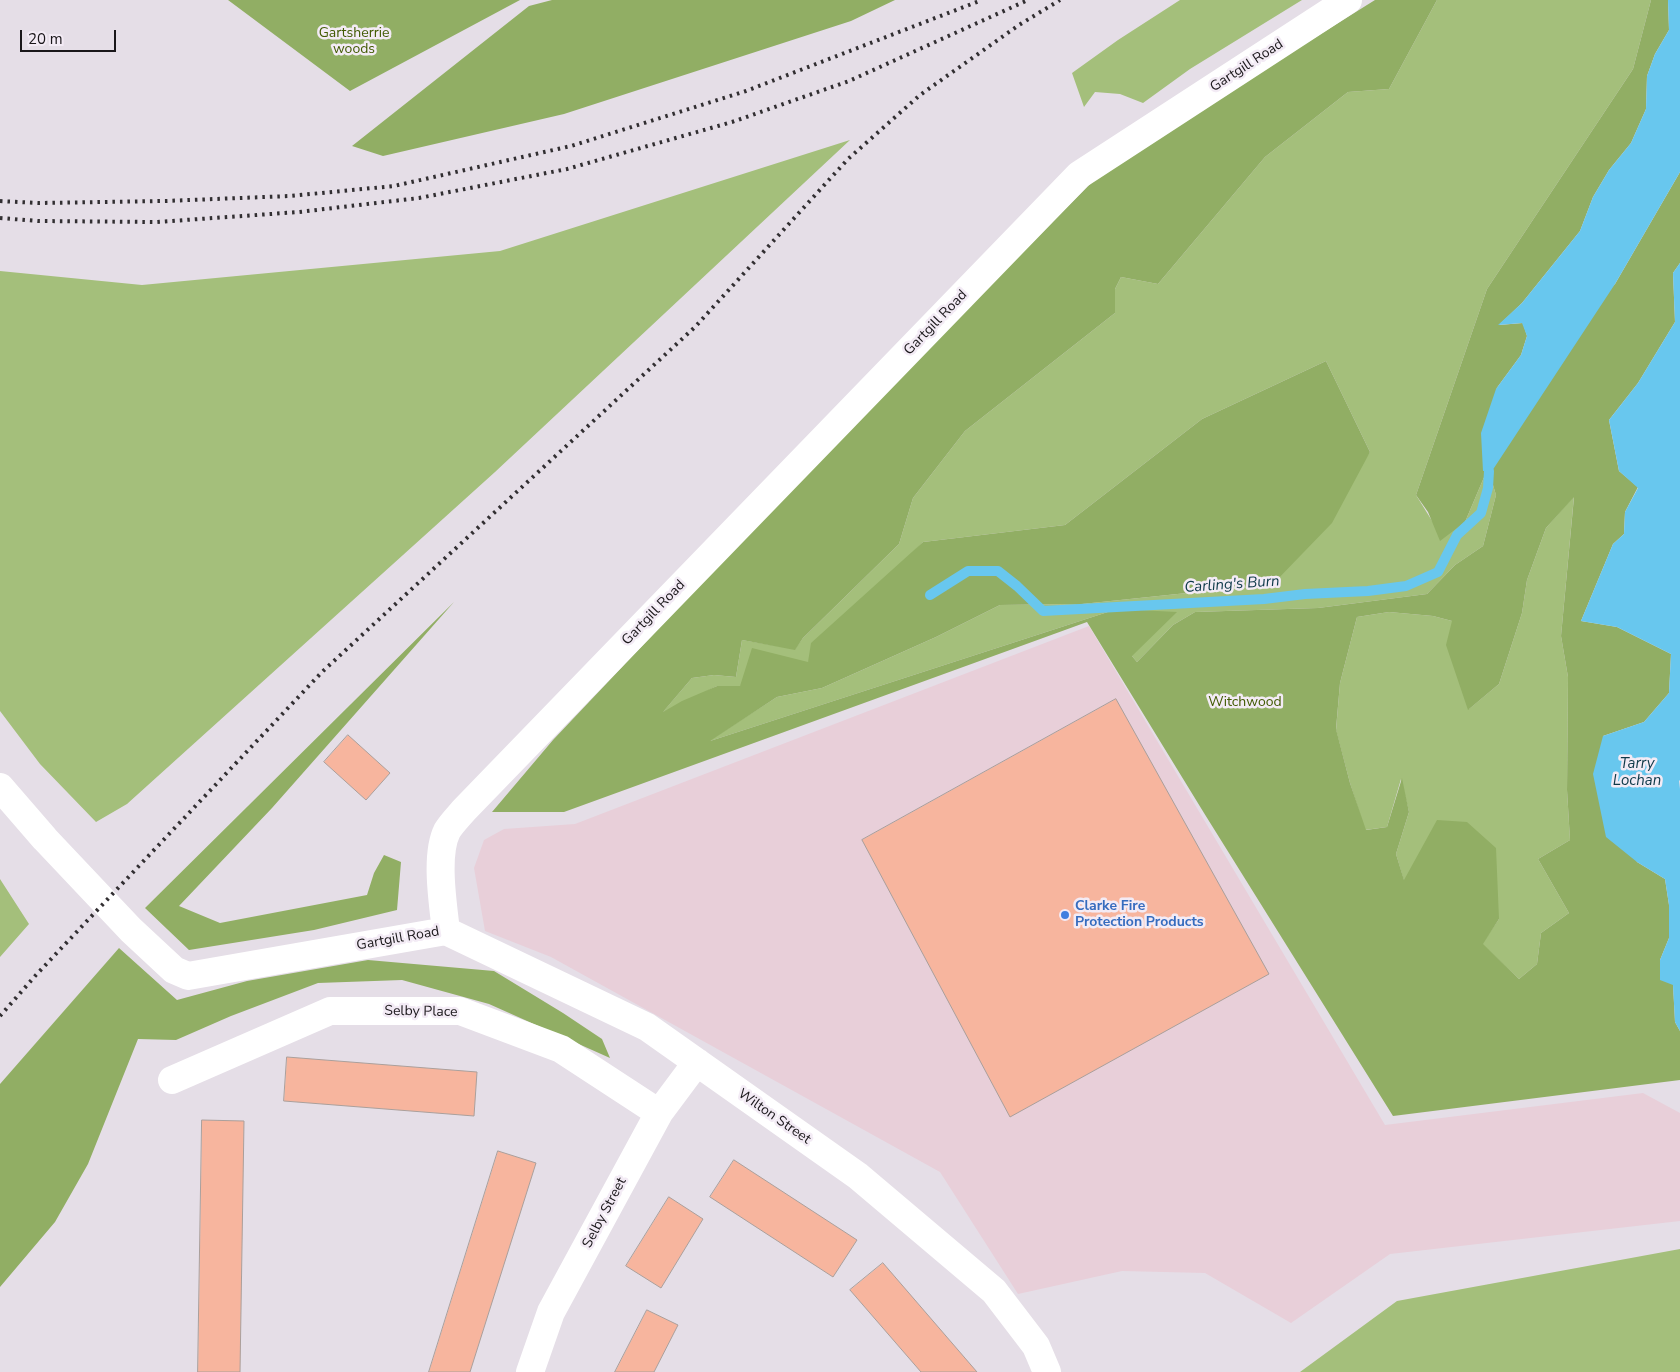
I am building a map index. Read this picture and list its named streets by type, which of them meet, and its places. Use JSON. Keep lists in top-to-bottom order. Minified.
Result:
{"streets":{"street":["Gartgill Road","Selby Place","Wilton Street","Selby Street"]},"crossings":[["Gartgill Road","Wilton Street"],["Selby Place","Selby Street"],["Wilton Street","Selby Street"]],"water":["Carling's Burn","Tarry Lochan"],"parks":["Gartsherrie woods","Witchwood"],"places":["Clarke Fire Protection Products"],"scale_bar":"20 m"}
